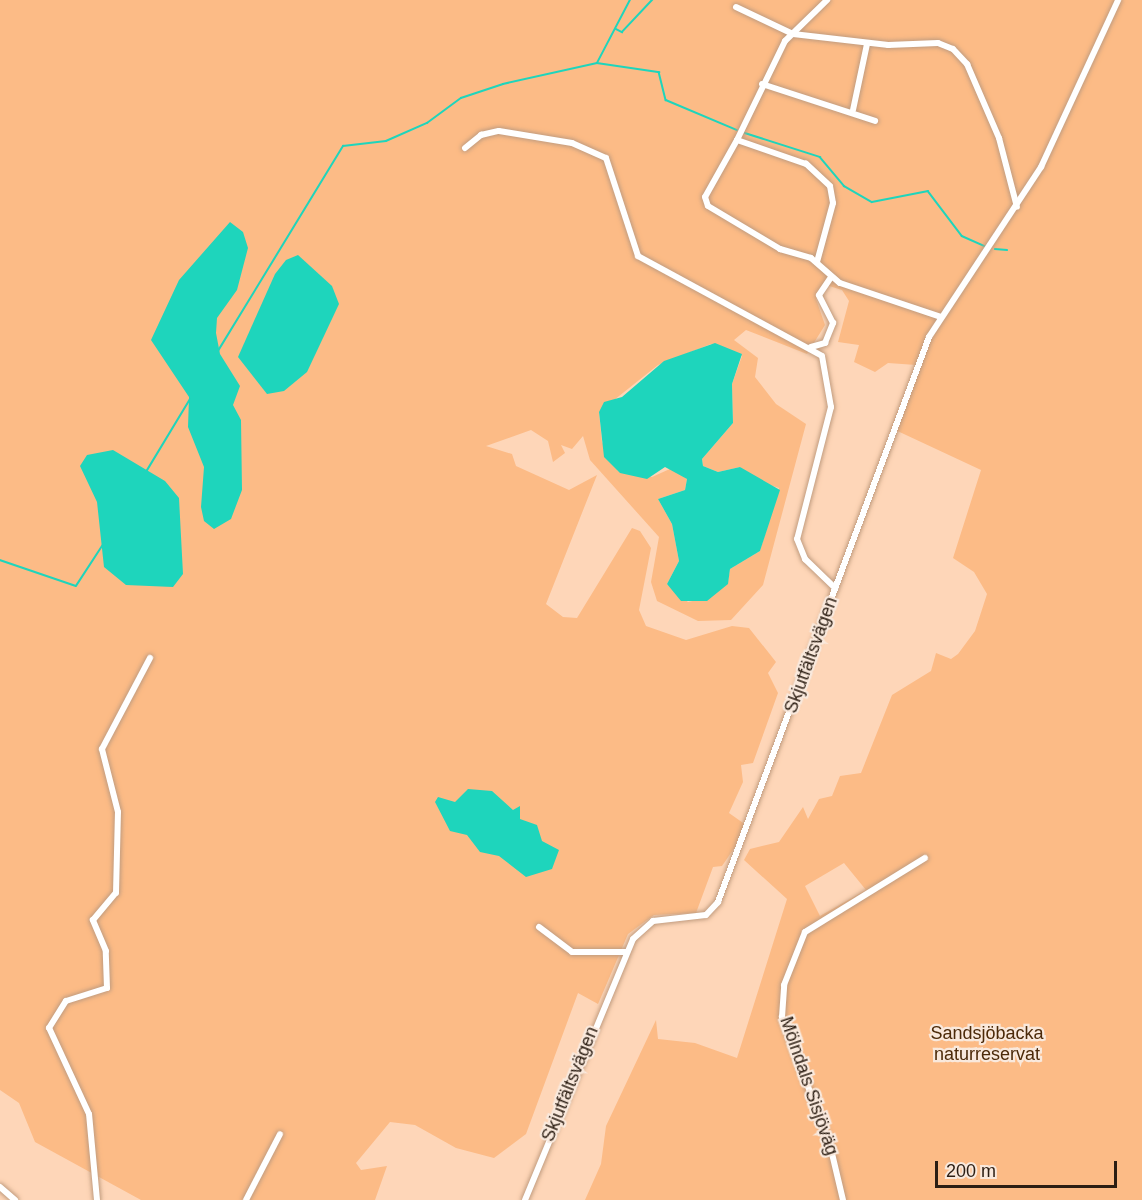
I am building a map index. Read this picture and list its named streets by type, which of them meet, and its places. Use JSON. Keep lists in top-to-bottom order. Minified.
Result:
{"streets":{"street":["Skjutfältsvägen","Mölndals Sisjöväg"]},"parks":["Sandsjöbacka naturreservat"],"scale_bar":"200 m"}
